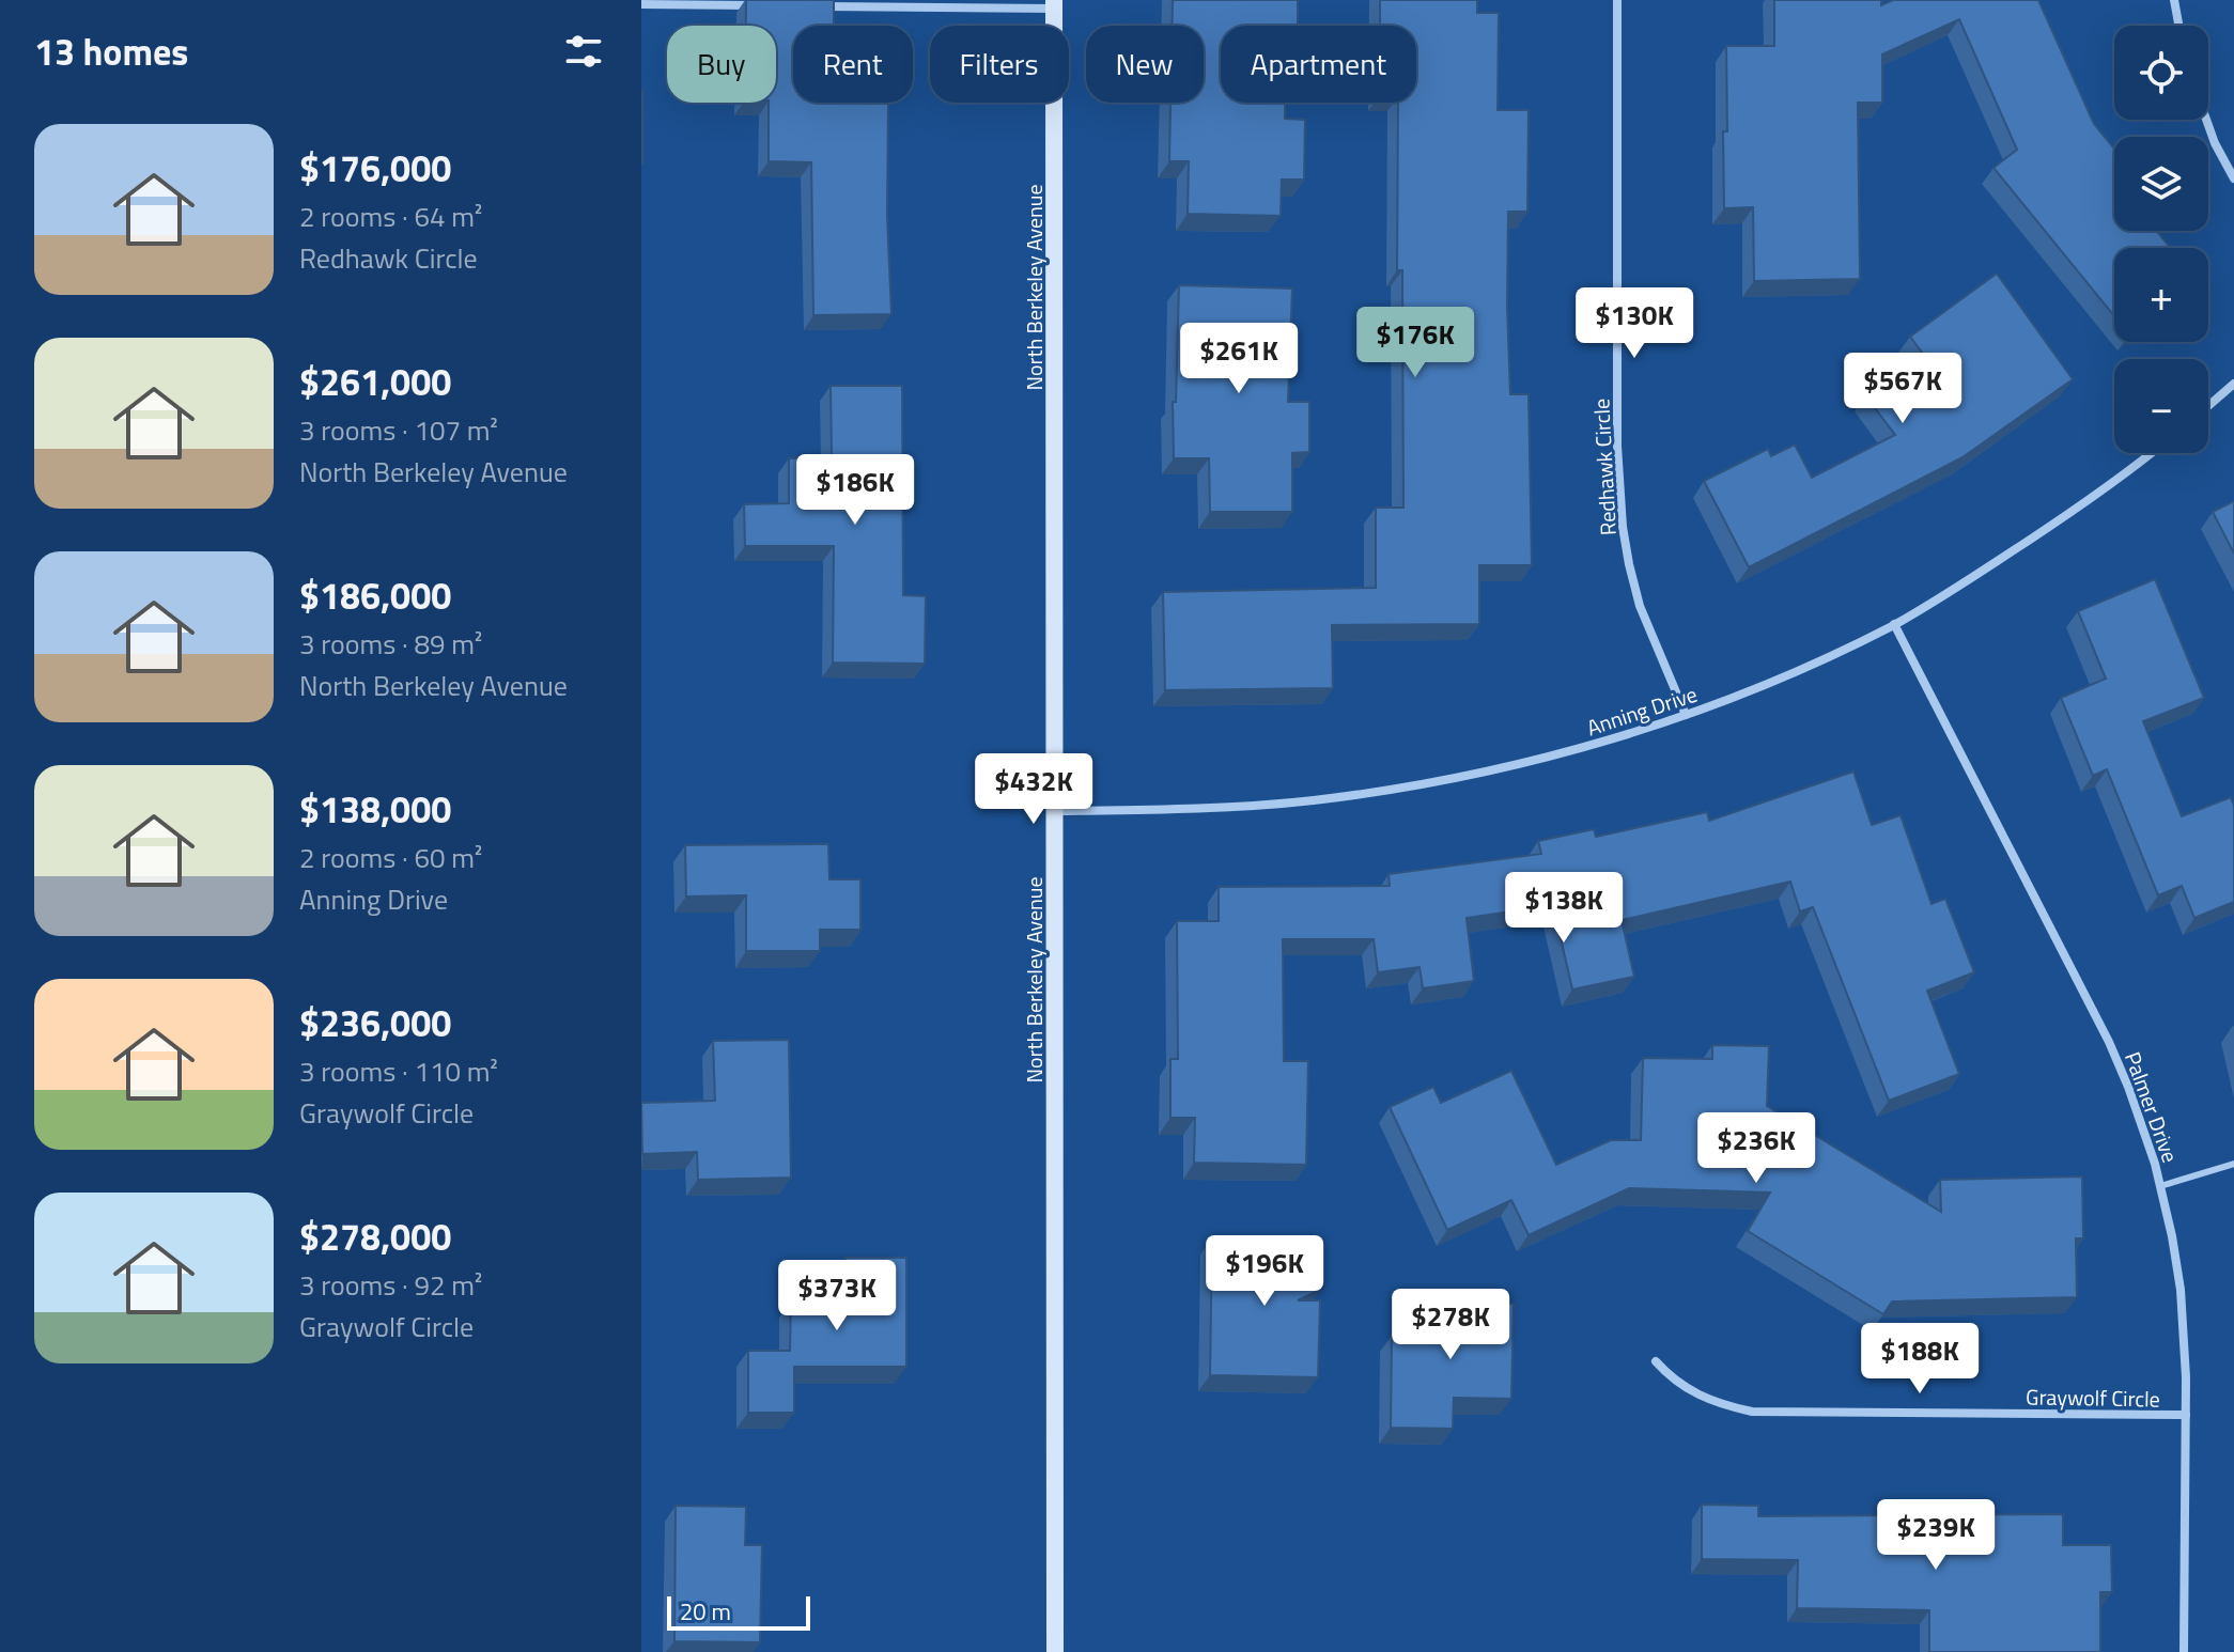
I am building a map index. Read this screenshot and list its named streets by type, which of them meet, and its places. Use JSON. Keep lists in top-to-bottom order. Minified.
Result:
{"streets":{"street":["North Berkeley Avenue","Redhawk Circle","Anning Drive","Palmer Drive","Graywolf Circle"]},"crossings":[["North Berkeley Avenue","Anning Drive"],["Redhawk Circle","Anning Drive"],["Anning Drive","Palmer Drive"],["Palmer Drive","Graywolf Circle"]],"scale_bar":"20 m","page":{"heading":"13 homes","map_buttons":["+","−"],"chip":["Buy","Rent","Filters","New","Apartment"],"list":[{"name":"$176,000","note":"2 rooms · 64 m² · Redhawk Circle"},{"name":"$261,000","note":"3 rooms · 107 m² · North Berkeley Avenue"},{"name":"$186,000","note":"3 rooms · 89 m² · North Berkeley Avenue"},{"name":"$138,000","note":"2 rooms · 60 m² · Anning Drive"},{"name":"$236,000","note":"3 rooms · 110 m² · Graywolf Circle"},{"name":"$278,000","note":"3 rooms · 92 m² · Graywolf Circle"}],"price":["$130K","$176K","$261K","$567K","$186K","$432K","$138K","$236K","$196K","$373K","$278K","$188K","$239K"],"scale":"20 m"}}
